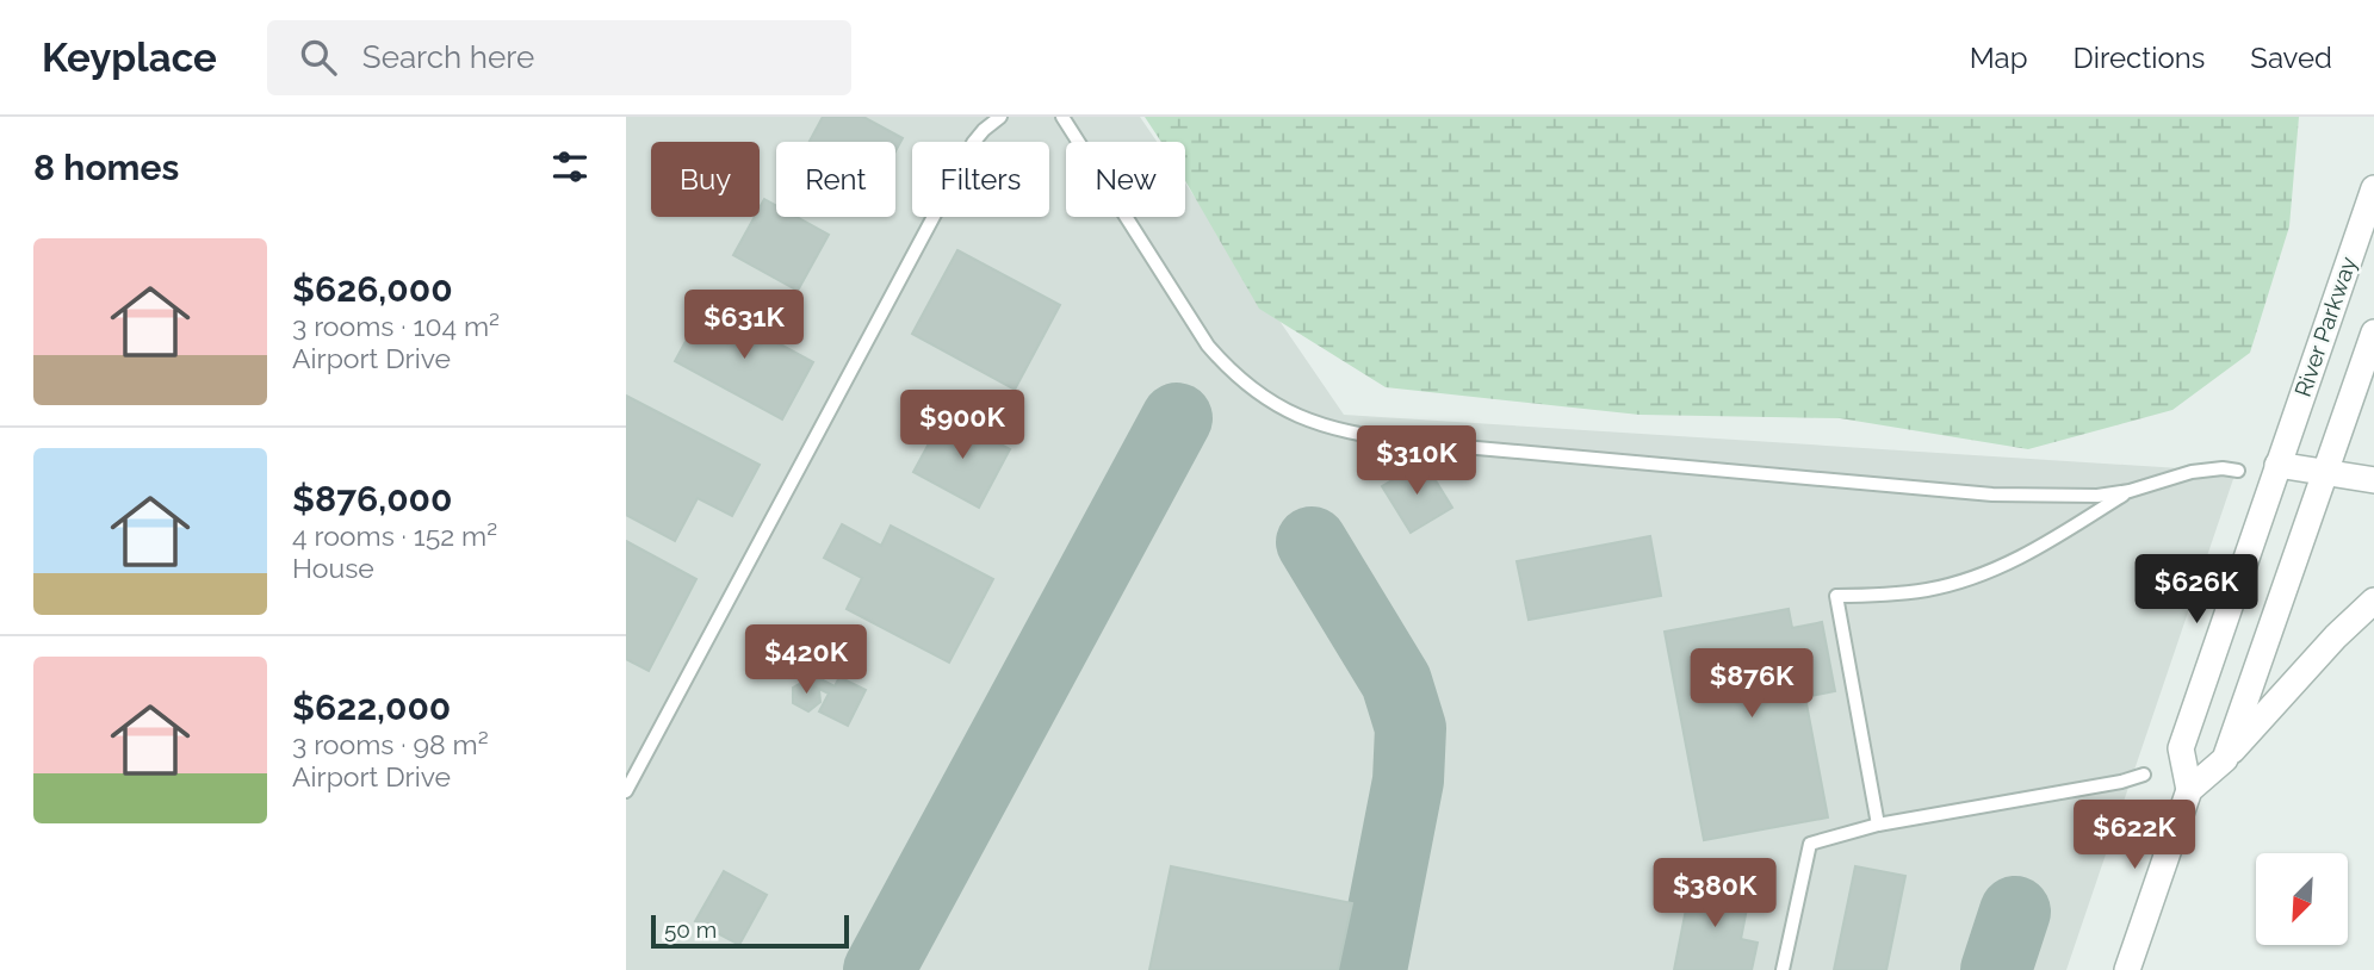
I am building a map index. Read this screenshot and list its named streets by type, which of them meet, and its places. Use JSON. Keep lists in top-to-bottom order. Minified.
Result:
{"streets":{"street":["River Parkway"]},"scale_bar":"50 m","north":"bottom left","page":{"header":"Keyplace","search":"Search here","nav":["Map","Directions","Saved"],"heading":"8 homes","chip":["Buy","Rent","Filters","New"],"list":[{"name":"$626,000","note":"3 rooms · 104 m² · Airport Drive"},{"name":"$876,000","note":"4 rooms · 152 m² · House"},{"name":"$622,000","note":"3 rooms · 98 m² · Airport Drive"}],"price":["$631K","$900K","$310K","$626K","$420K","$876K","$622K","$380K"],"scale":"50 m"}}
